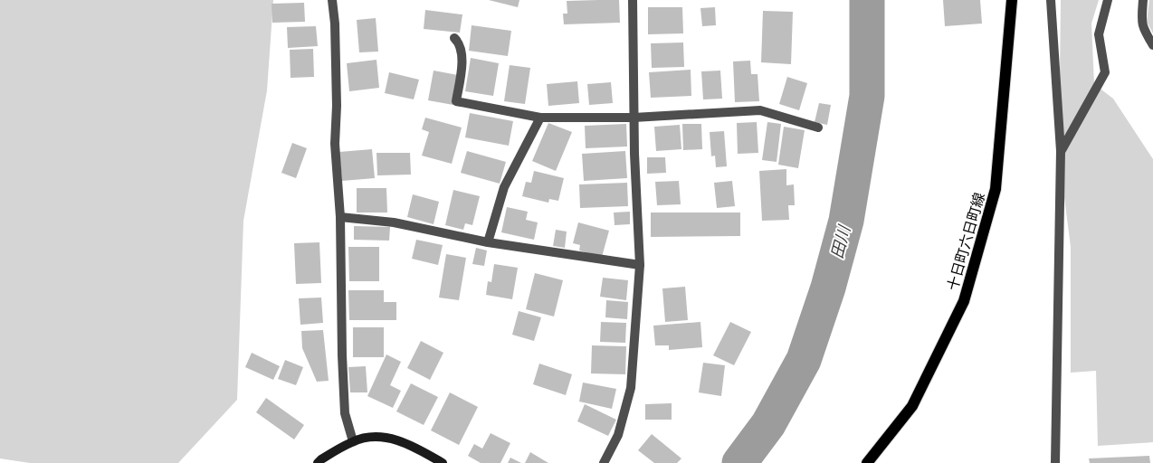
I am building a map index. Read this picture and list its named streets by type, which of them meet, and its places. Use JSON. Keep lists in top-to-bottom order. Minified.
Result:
{"streets":{"main road":["十日町六日町線"]},"water":["田川"]}
